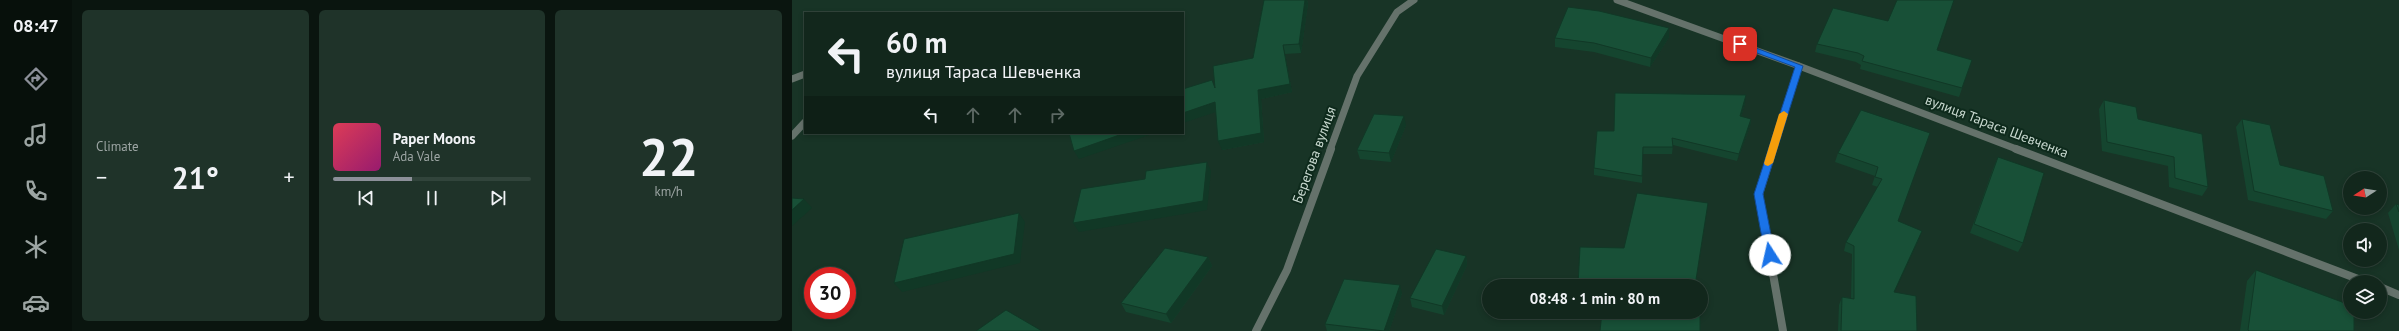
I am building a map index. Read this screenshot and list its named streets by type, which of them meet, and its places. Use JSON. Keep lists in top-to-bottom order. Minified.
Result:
{"streets":{"street":["вулиця Тараса Шевченка","Берегова вулиця"]},"north":"left","page":{"tabs":"08:47","tile":["Climate",["22","km/h"]],"turn":["60 m","вулиця Тараса Шевченка"],"song":["Paper Moons","Ada Vale"],"heat":["−","21°","+"],"limit":"30","trip":"08:48 · 1 min · 80 m"}}
